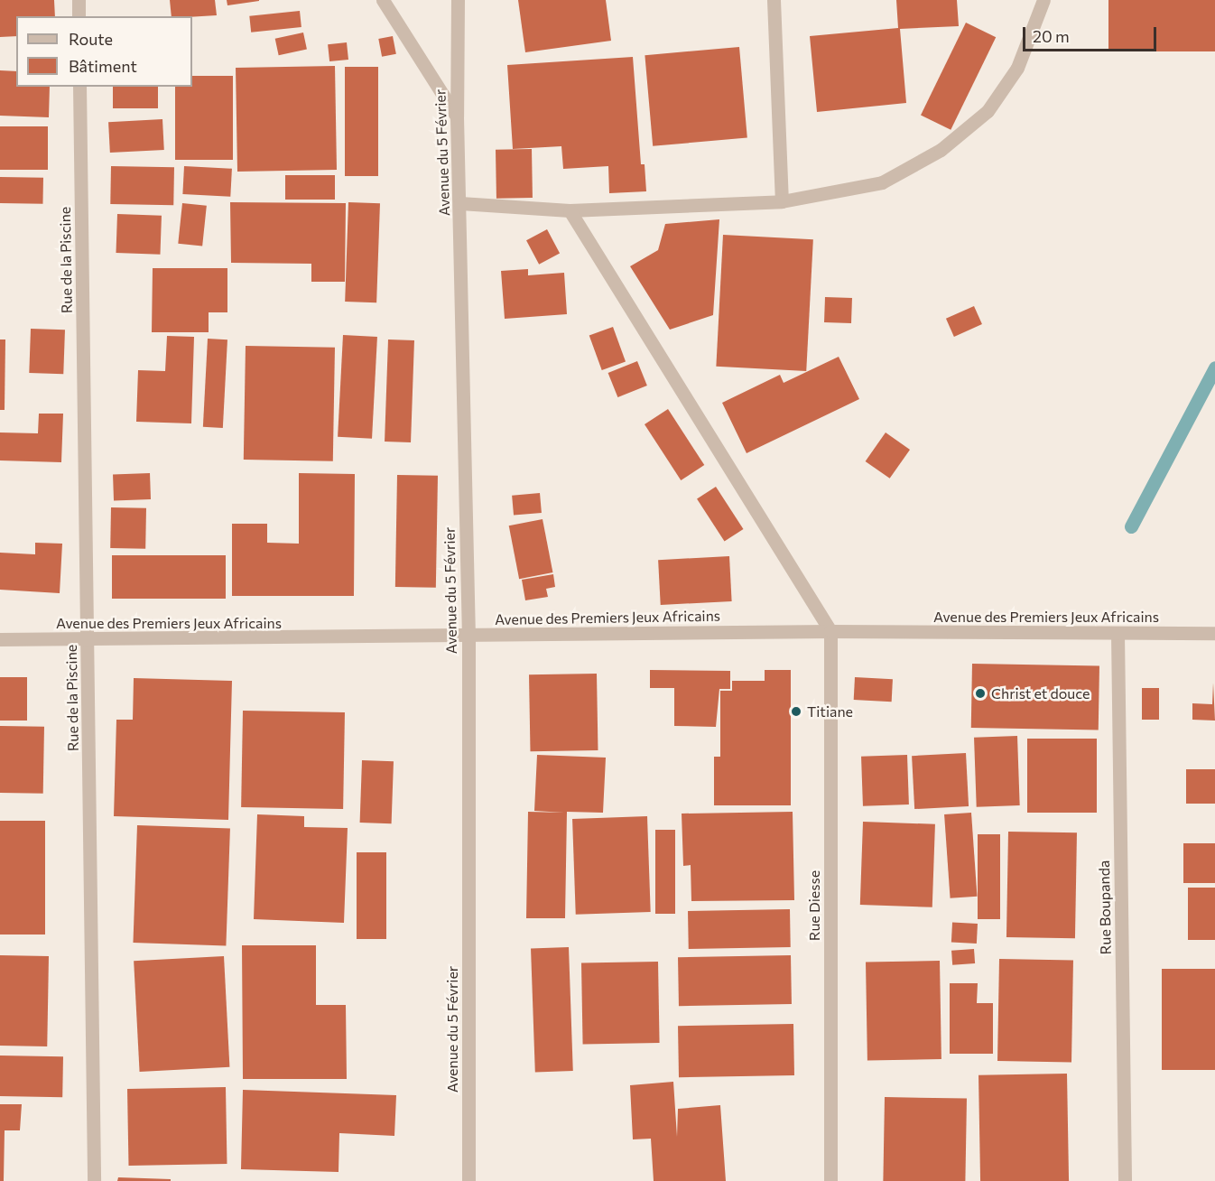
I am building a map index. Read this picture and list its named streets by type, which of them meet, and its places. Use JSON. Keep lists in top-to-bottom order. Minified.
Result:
{"streets":{"street":["Avenue du 5 Février","Rue de la Piscine","Avenue des Premiers Jeux Africains","Rue Diesse","Rue Boupanda"]},"crossings":[["Avenue du 5 Février","Avenue des Premiers Jeux Africains"],["Rue de la Piscine","Avenue des Premiers Jeux Africains"],["Avenue des Premiers Jeux Africains","Rue Diesse"],["Avenue des Premiers Jeux Africains","Rue Boupanda"]],"places":["Christ et douce","Titiane"],"legend":["Route","Bâtiment"],"scale_bar":"20 m"}
